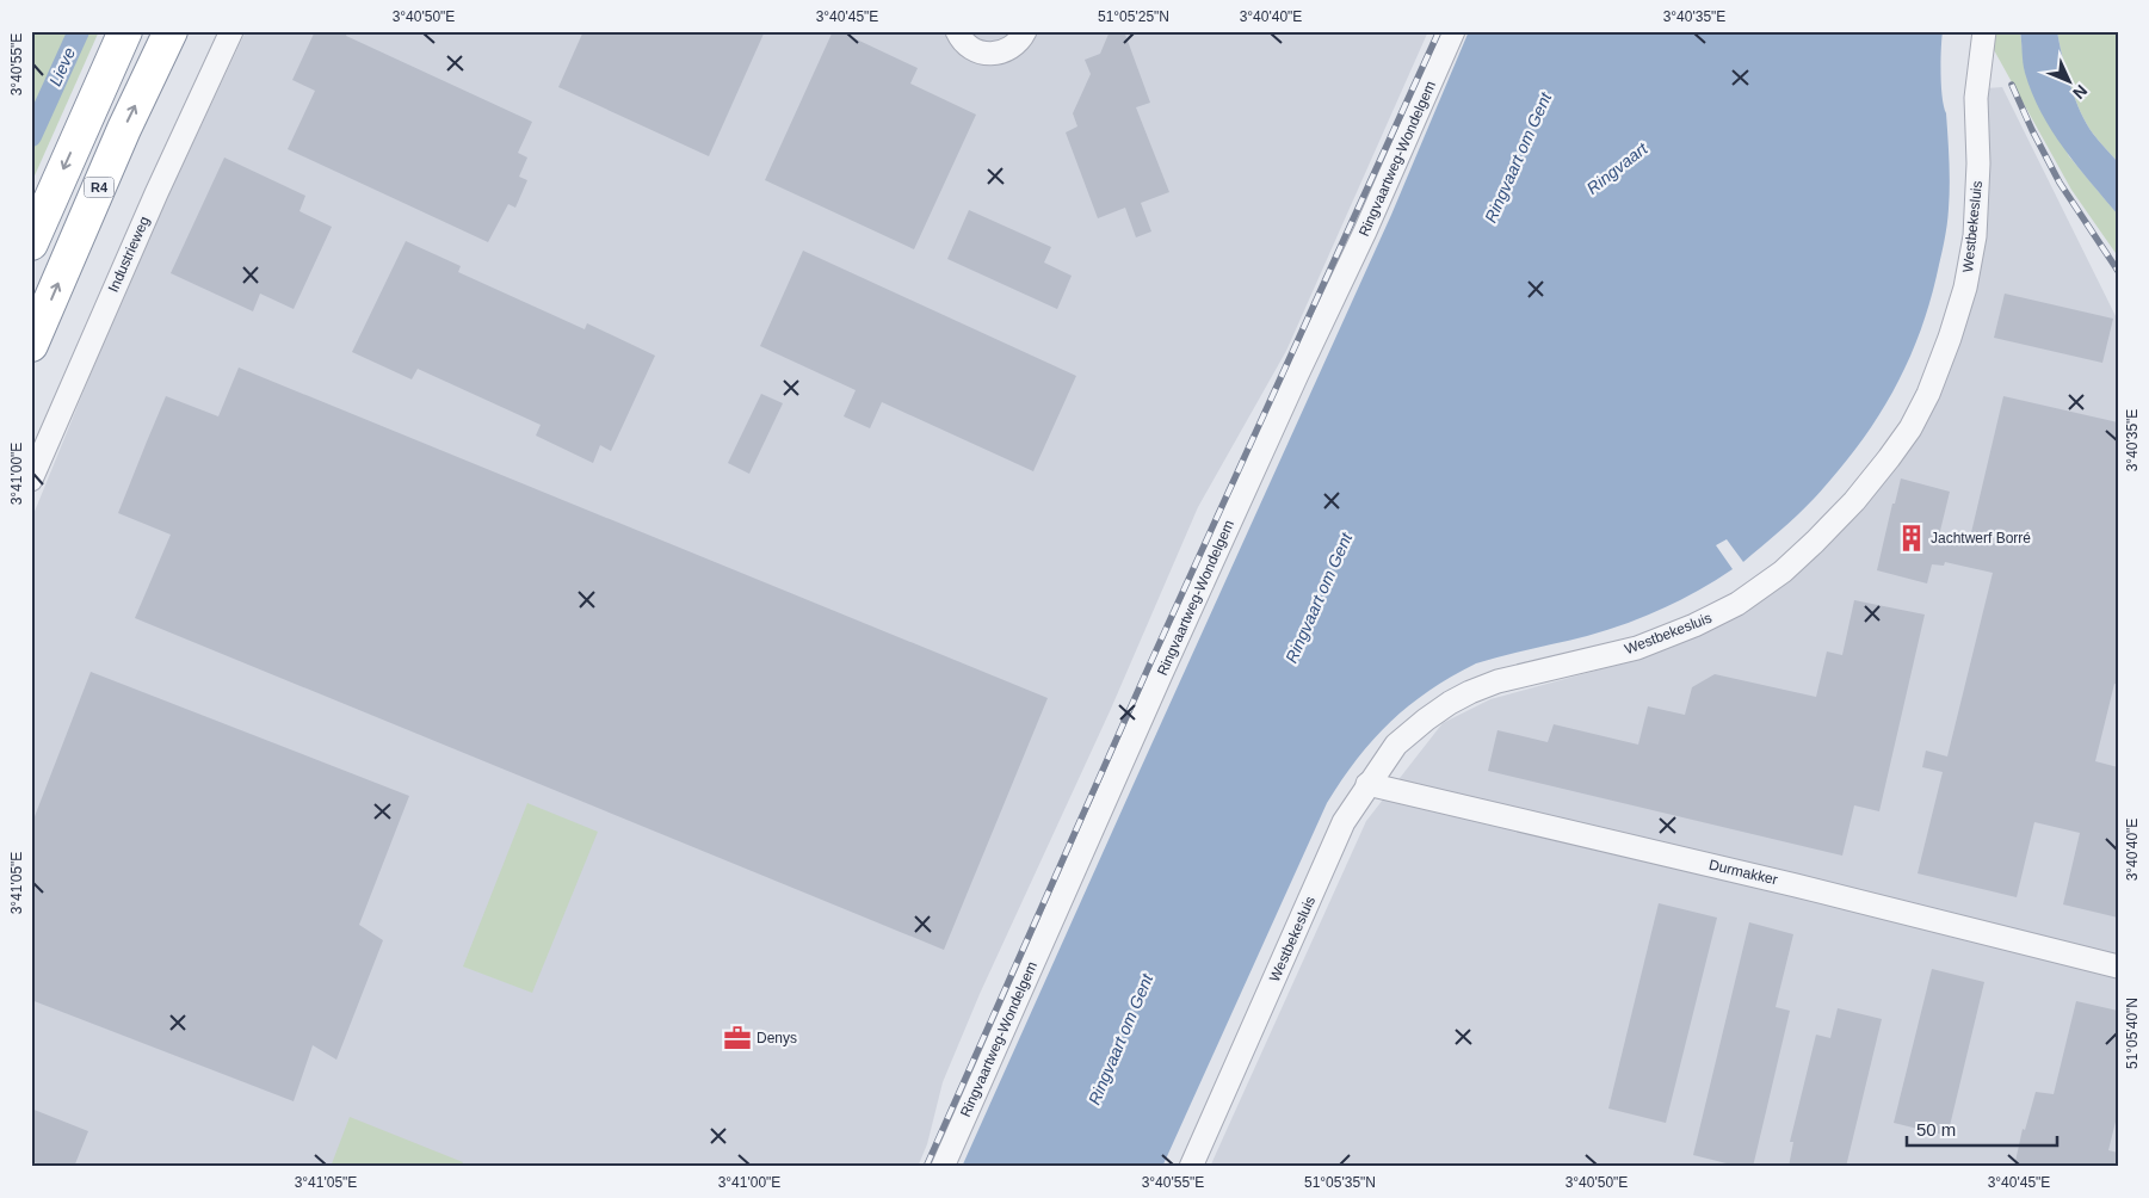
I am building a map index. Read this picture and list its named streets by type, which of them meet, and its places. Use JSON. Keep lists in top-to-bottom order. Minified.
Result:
{"streets":{"highway":["R4"],"street":["Ringvaartweg-Wondelgem","Westbekesluis","Industrieweg","Durmakker"]},"crossings":[["Westbekesluis","Durmakker"]],"water":["Lieve","Ringvaart om Gent","Ringvaart"],"places":{"building":["Jachtwerf Borré"],"office":["Denys"]},"scale_bar":"50 m","north":"bottom right","coordinates":["3°40'50\"E","3°40'45\"E","51°05'25\"N","3°40'40\"E","3°40'35\"E","3°40'55\"E","3°41'00\"E","3°41'05\"E","51°05'40\"N","51°05'35\"N"]}
